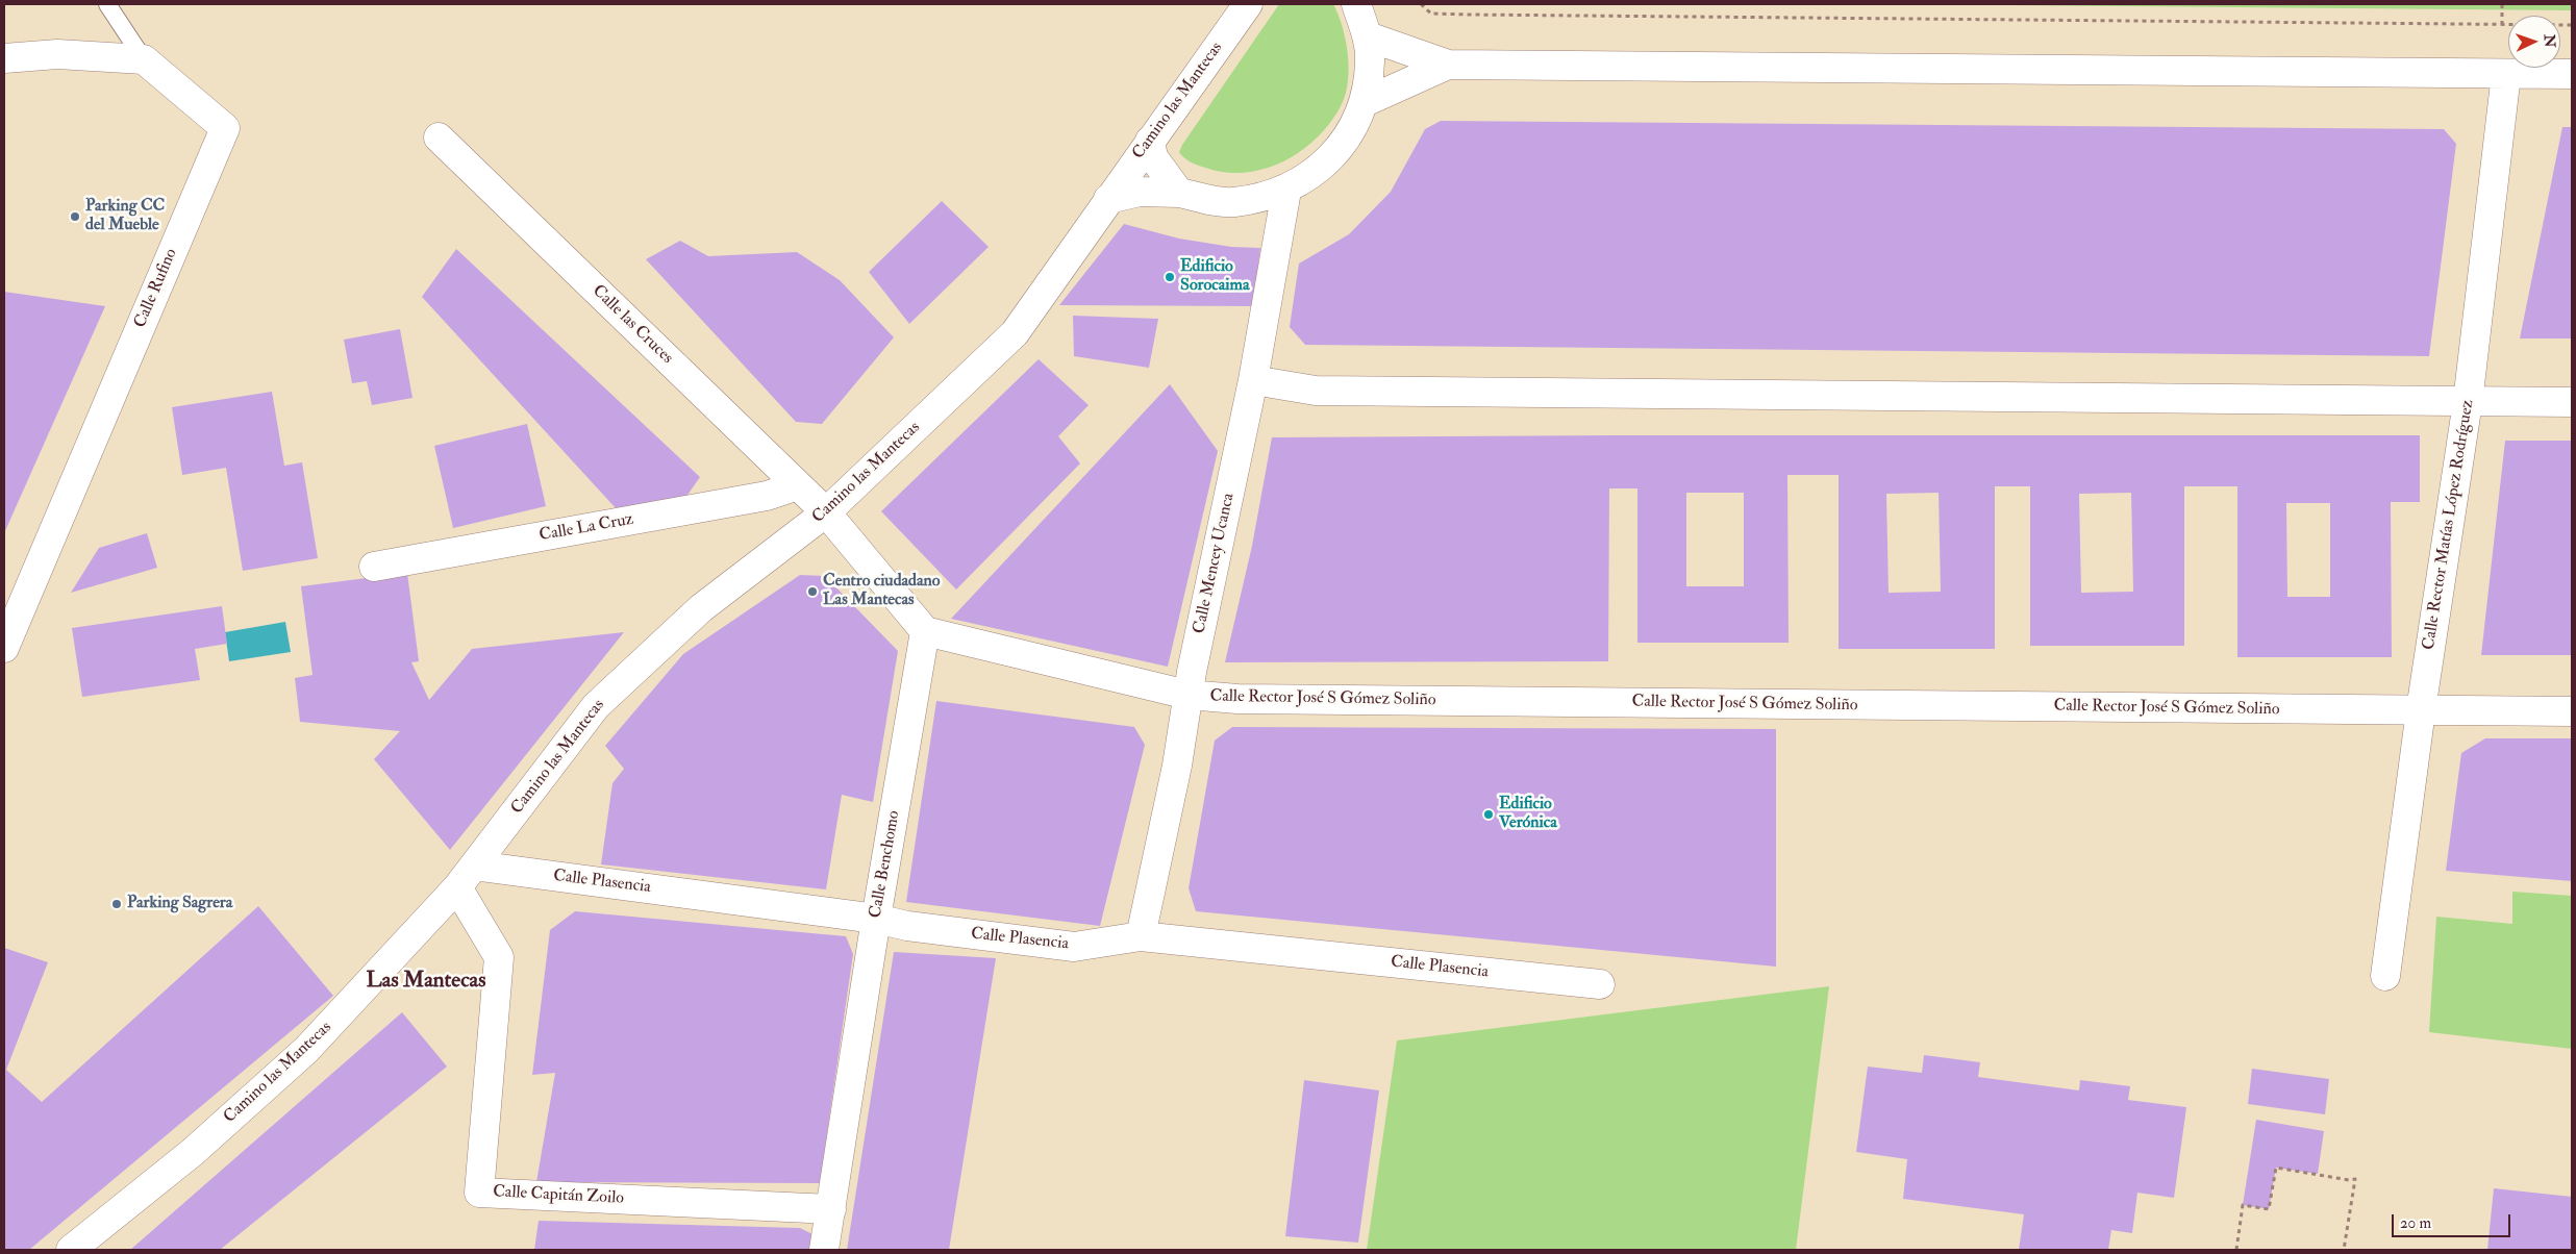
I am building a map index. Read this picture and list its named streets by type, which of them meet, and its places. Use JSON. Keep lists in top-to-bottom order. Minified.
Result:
{"streets":{"street":["Camino las Mantecas","Calle Rufino","Calle las Cruces","Calle Rector Matías López Rodríguez","Calle La Cruz","Calle Mencey Ucanca","Calle Rector José S Gómez Soliño","Calle Benchomo","Calle Plasencia","Calle Capitán Zoilo"]},"crossings":[["Camino las Mantecas","Calle las Cruces"],["Camino las Mantecas","Calle Plasencia"],["Camino las Mantecas","Calle Capitán Zoilo"],["Calle las Cruces","Calle La Cruz"],["Calle Rector Matías López Rodríguez","Calle Rector José S Gómez Soliño"],["Calle Mencey Ucanca","Calle Rector José S Gómez Soliño"],["Calle Mencey Ucanca","Calle Plasencia"],["Calle Rector José S Gómez Soliño","Calle Benchomo"],["Calle Benchomo","Calle Plasencia"],["Calle Benchomo","Calle Capitán Zoilo"],["Calle Plasencia","Calle Capitán Zoilo"]],"districts":["Las Mantecas"],"places":["Parking CC del Mueble","Edificio Sorocaima","Centro ciudadano Las Mantecas","Edificio Verónica","Parking Sagrera"],"scale_bar":"20 m","north":"right"}
